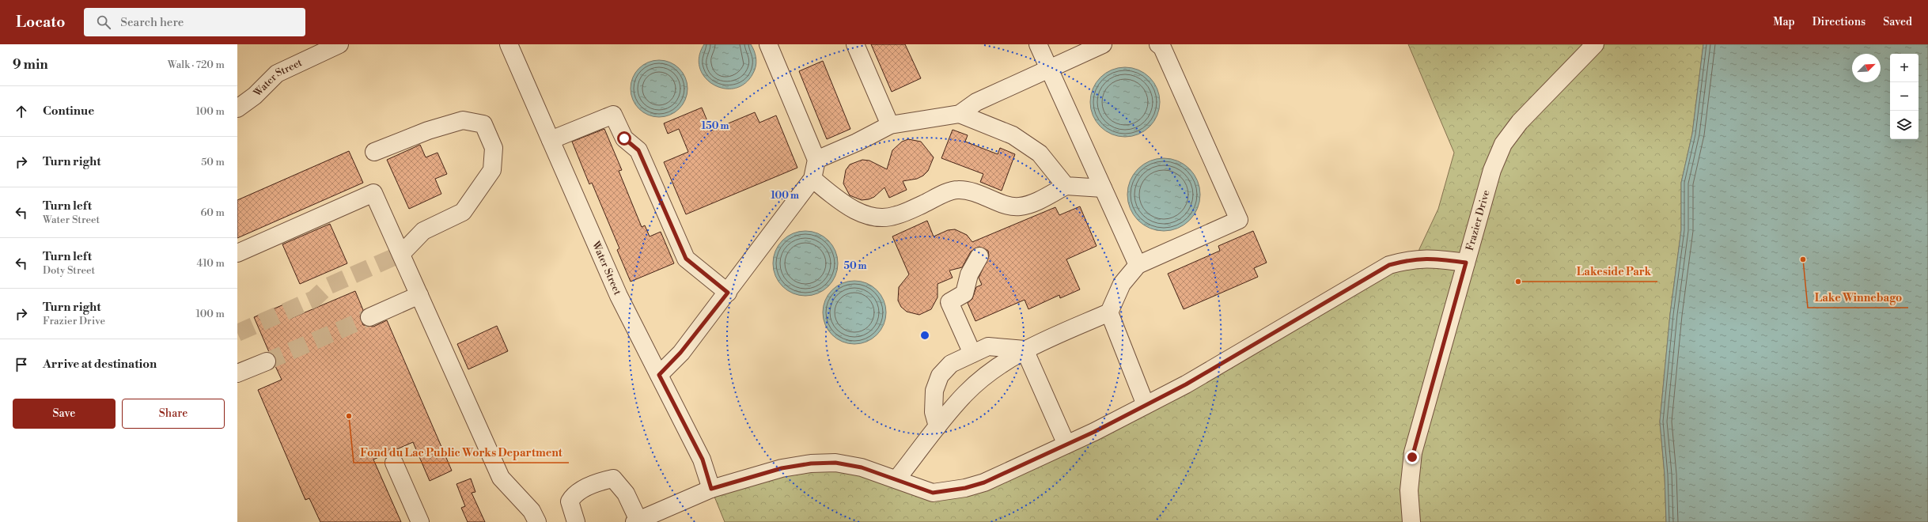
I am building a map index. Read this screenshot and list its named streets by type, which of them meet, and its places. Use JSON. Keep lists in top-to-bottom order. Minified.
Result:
{"streets":{"street":["Water Street","Frazier Drive"]},"places":["Lake Winnebago","Lakeside Park","Fond du Lac Public Works Department"],"north":"top right","page":{"header":"Locato","search":"Search here","nav":["Map","Directions","Saved"],"heading":["9 min","Walk · 720 m"],"map_buttons":["+","−"],"list":[["Continue","100 m"],["Turn right","50 m"],["Turn left","Water Street","60 m"],["Turn left","Doty Street","410 m"],["Turn right","Frazier Drive","100 m"],"Arrive at destination"],"buttons":["Save","Share"]},"rings":["150 m","100 m","50 m"]}
